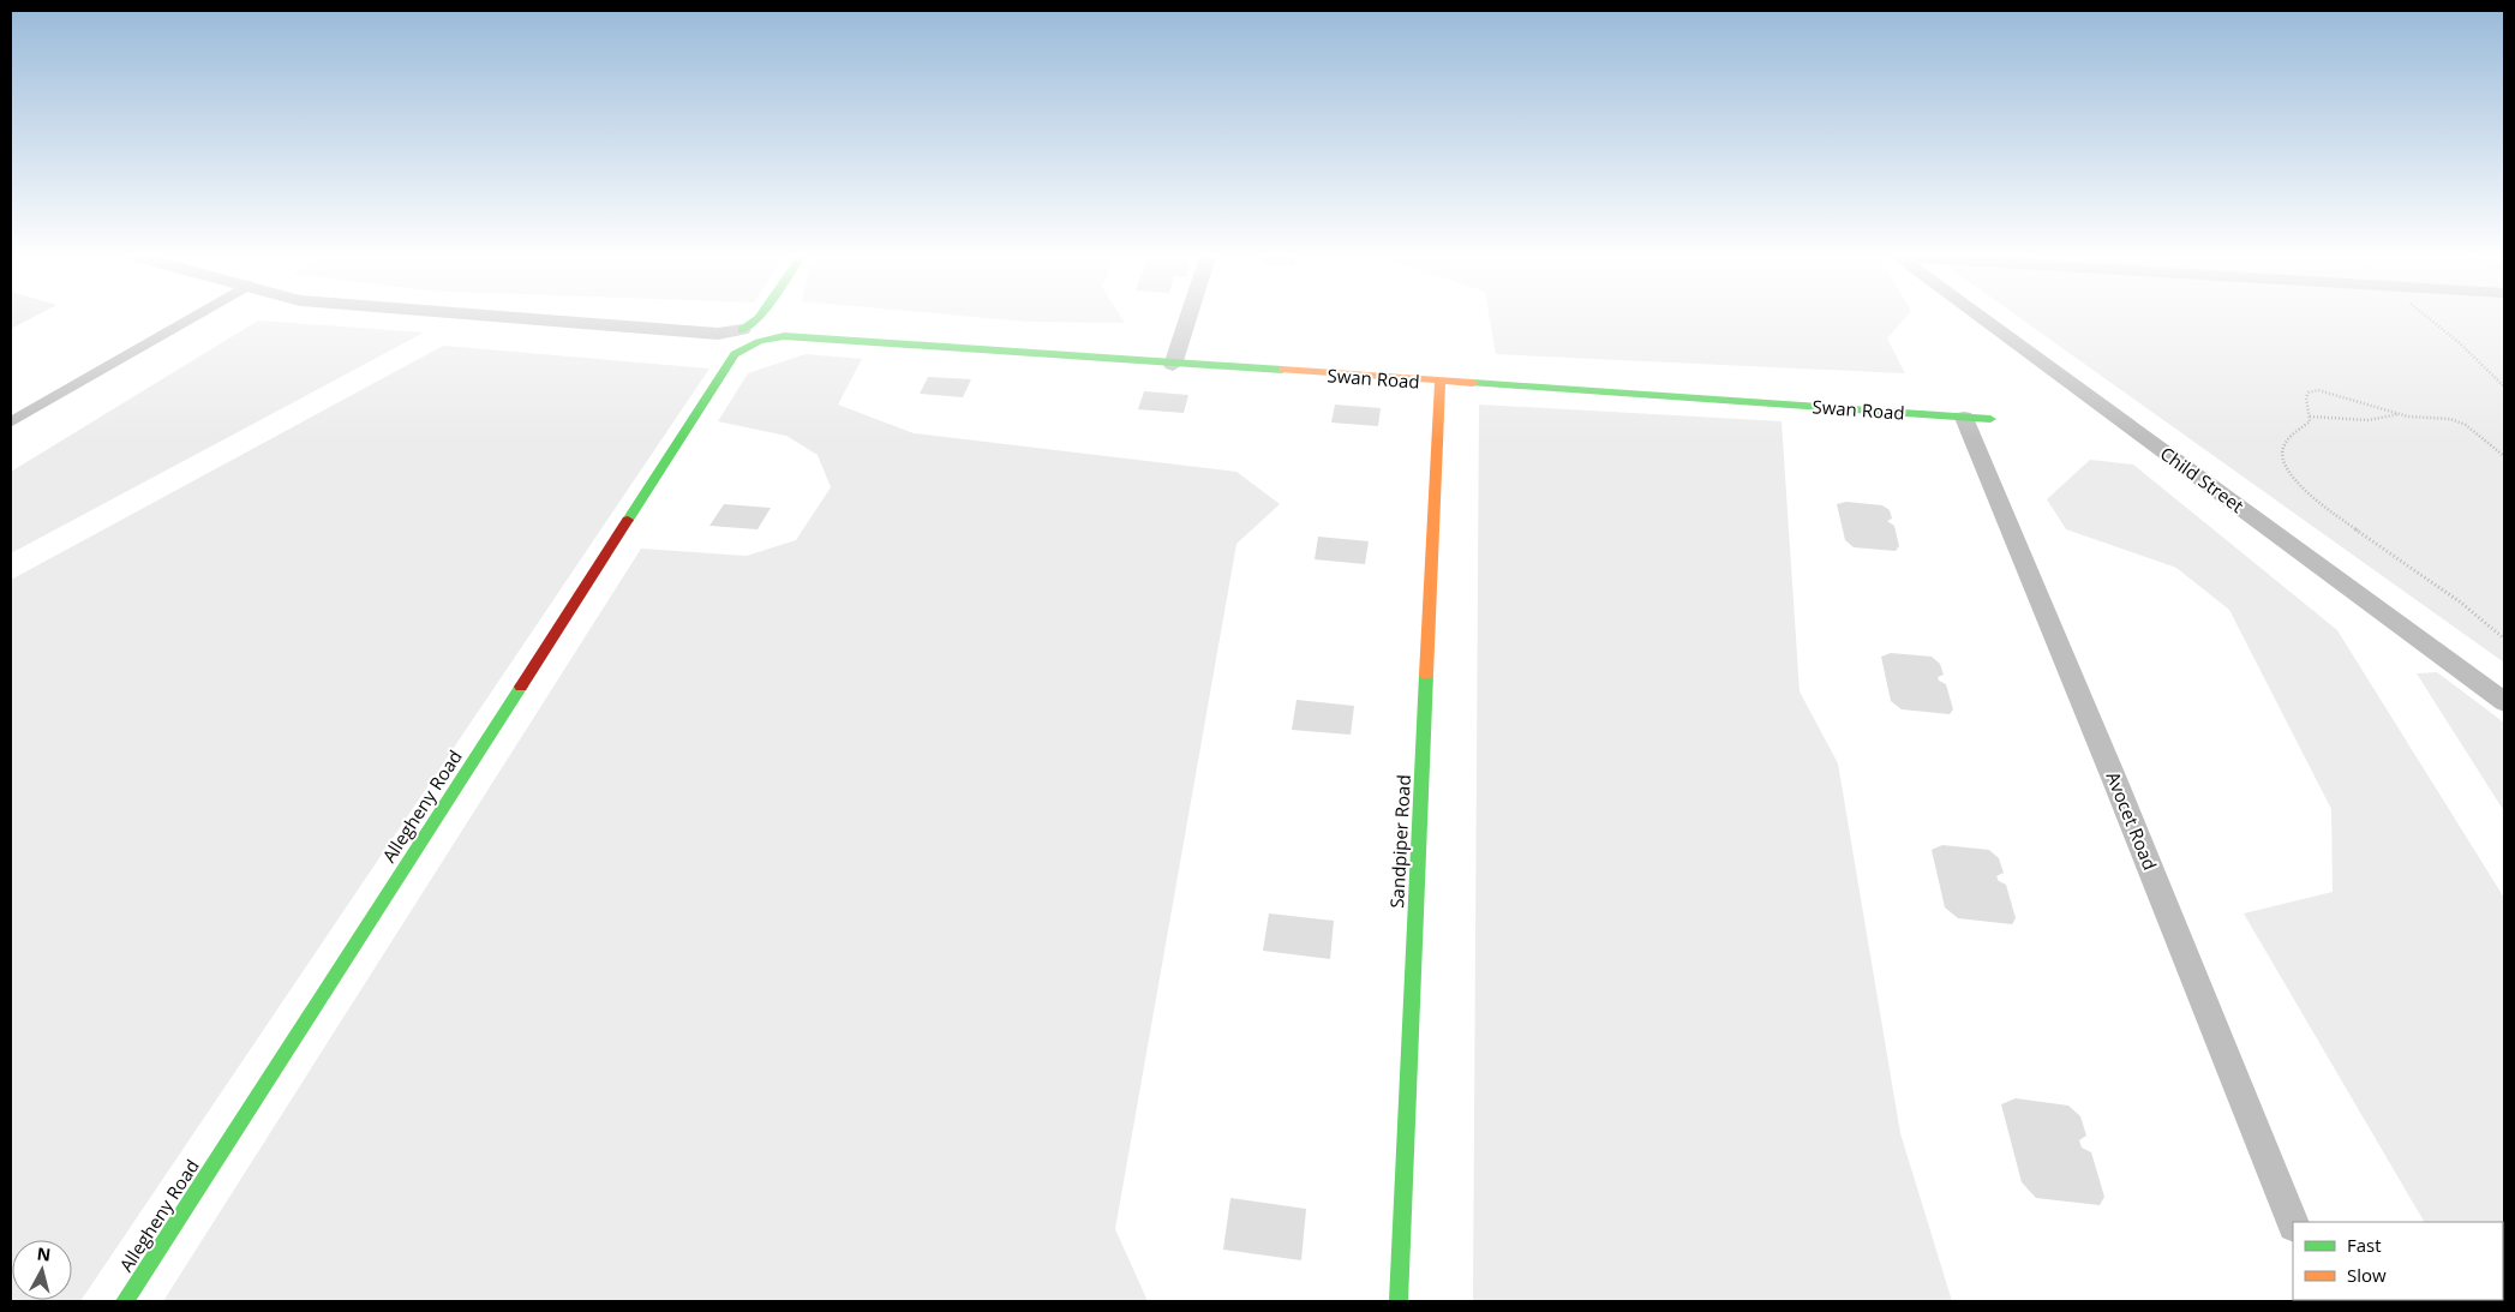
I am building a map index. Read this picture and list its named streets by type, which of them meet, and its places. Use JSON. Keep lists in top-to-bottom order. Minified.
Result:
{"streets":{"street":["Swan Road","Child Street","Allegheny Road","Avocet Road","Sandpiper Road"]},"crossings":[["Swan Road","Allegheny Road"],["Swan Road","Avocet Road"],["Swan Road","Sandpiper Road"]],"legend":["Fast","Slow"],"north":"top"}
